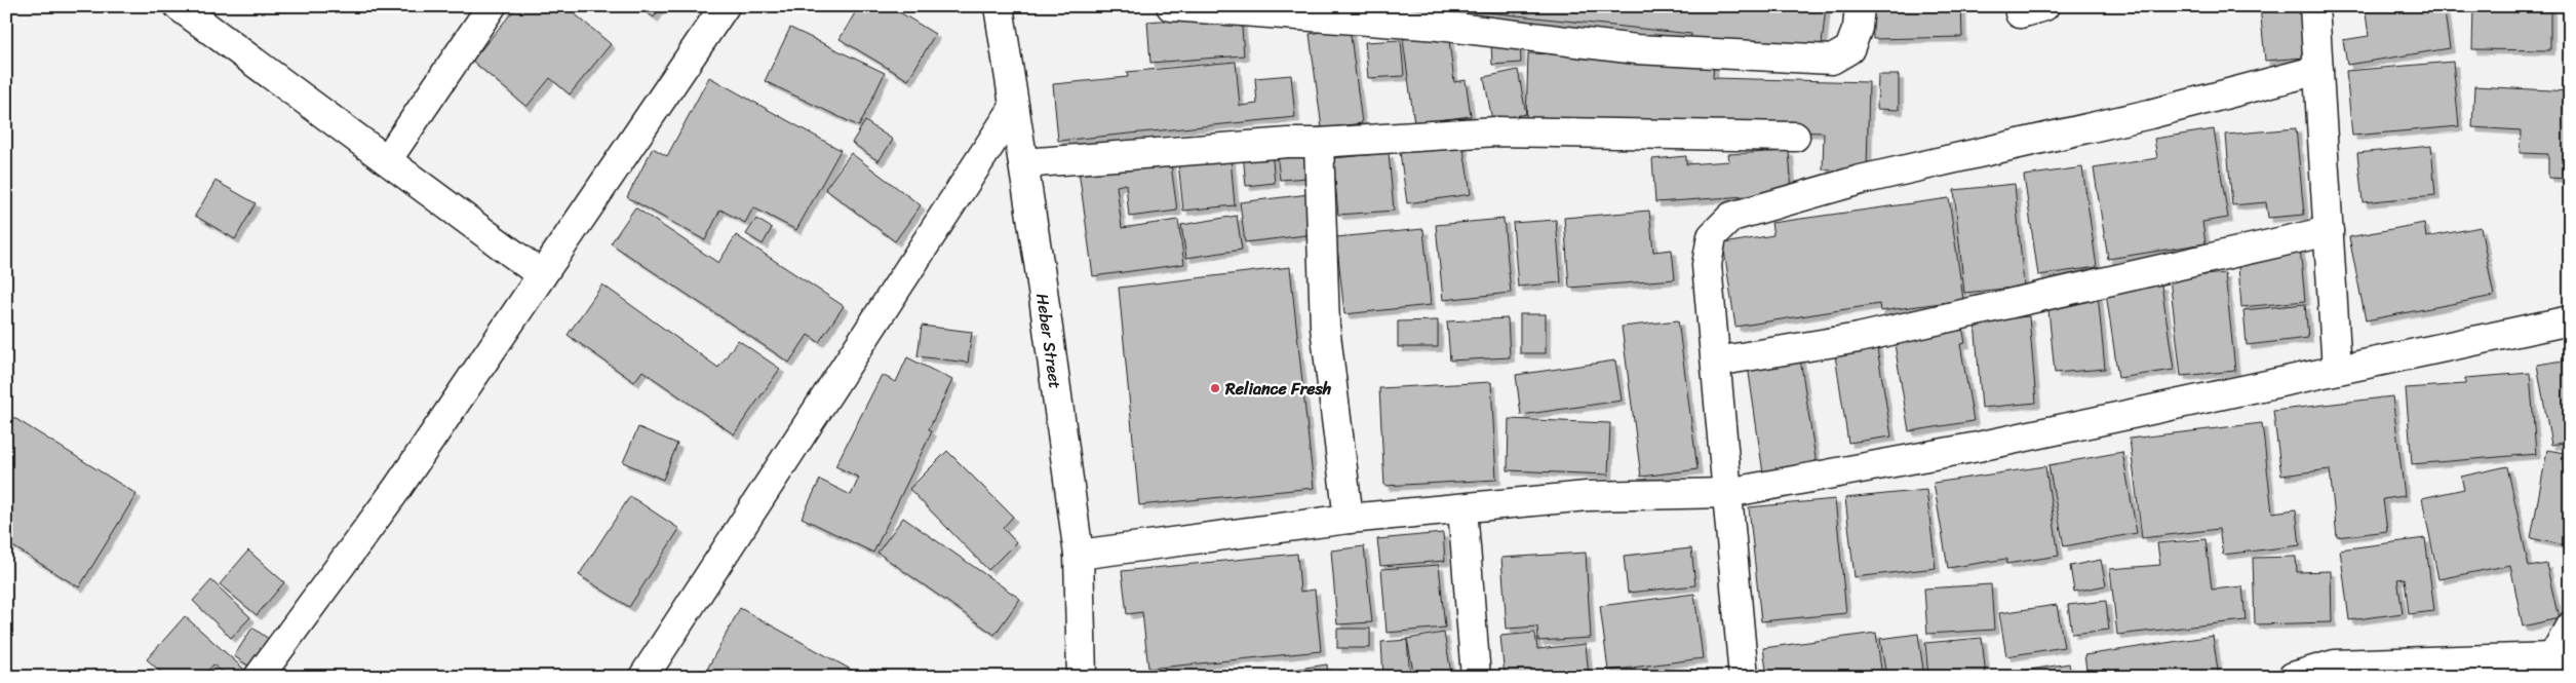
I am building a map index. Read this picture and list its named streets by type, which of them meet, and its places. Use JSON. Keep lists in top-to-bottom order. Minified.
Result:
{"streets":{"street":["Heber Street"]},"places":["Reliance Fresh"]}
